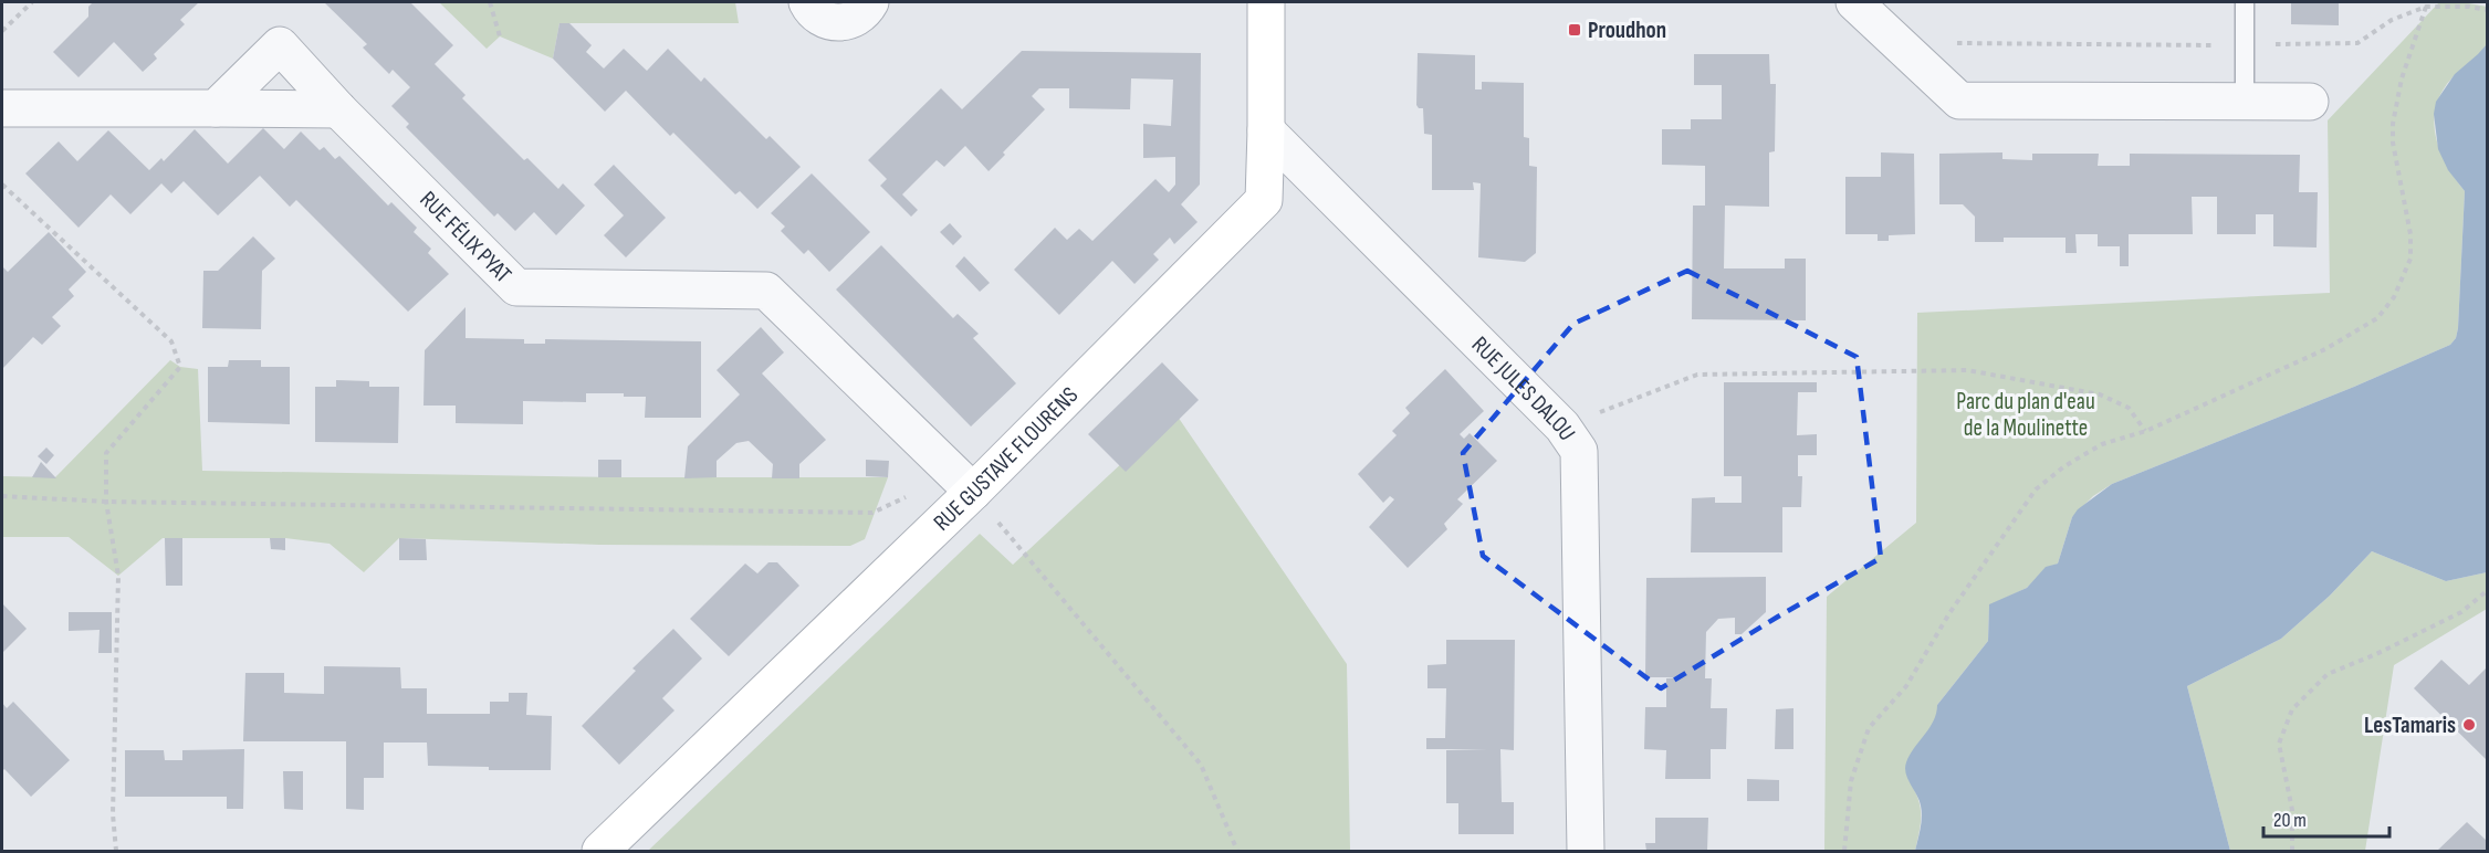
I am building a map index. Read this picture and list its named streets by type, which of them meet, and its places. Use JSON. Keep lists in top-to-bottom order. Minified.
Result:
{"streets":{"street":["RUE FÉLIX PYAT","RUE JULES DALOU","RUE GUSTAVE FLOURENS"]},"crossings":[["RUE FÉLIX PYAT","RUE GUSTAVE FLOURENS"],["RUE JULES DALOU","RUE GUSTAVE FLOURENS"]],"parks":["Parc du plan d'eau de la Moulinette"],"places":{"transit":["Proudhon"],"other":["LesTamaris"]},"scale_bar":"20 m"}
